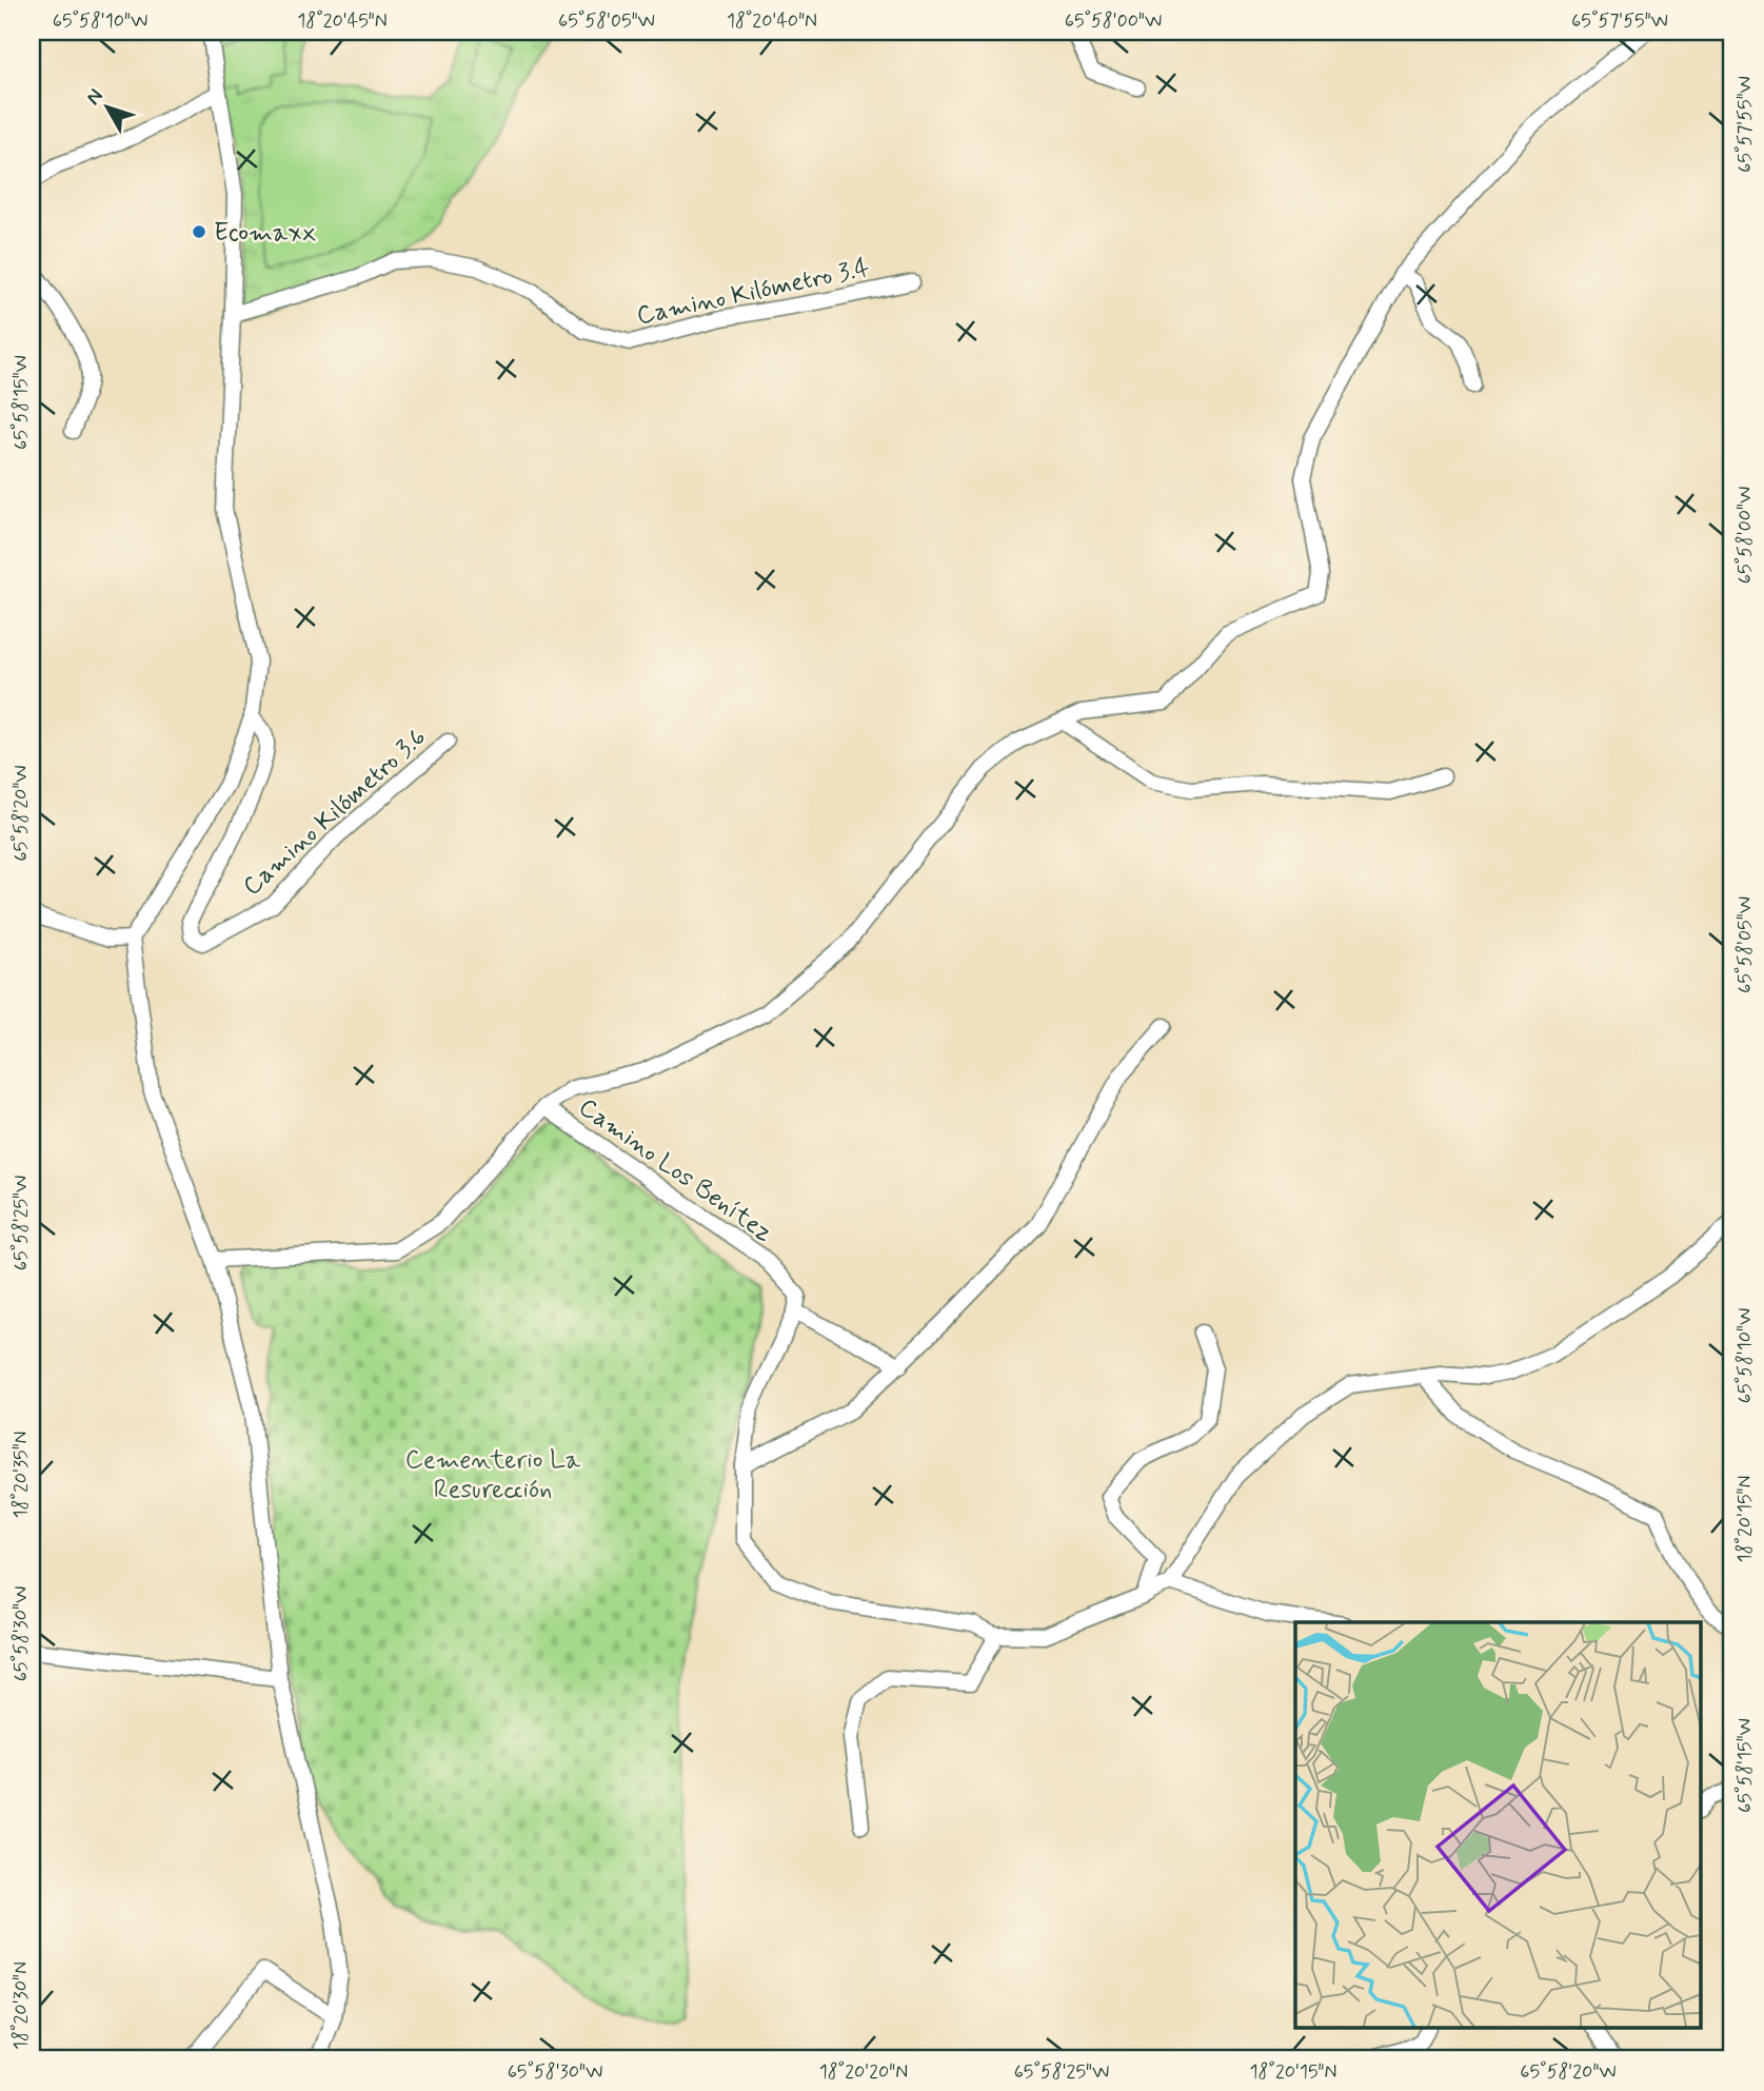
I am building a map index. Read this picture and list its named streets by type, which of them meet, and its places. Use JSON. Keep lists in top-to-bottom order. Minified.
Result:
{"streets":{"street":["Camino Kilómetro 3.4","Camino Kilómetro 3.6","Camino Los Benítez"]},"parks":["Cementerio La Resurección"],"places":["Ecomaxx"],"north":"top left","coordinates":["65°58'10\"W","18°20'45\"N","65°58'05\"W","18°20'40\"N","65°58'00\"W","65°57'55\"W","65°58'15\"W","65°58'20\"W","65°58'25\"W","18°20'35\"N","18°20'15\"N","65°58'30\"W","18°20'30\"N","18°20'20\"N"]}
